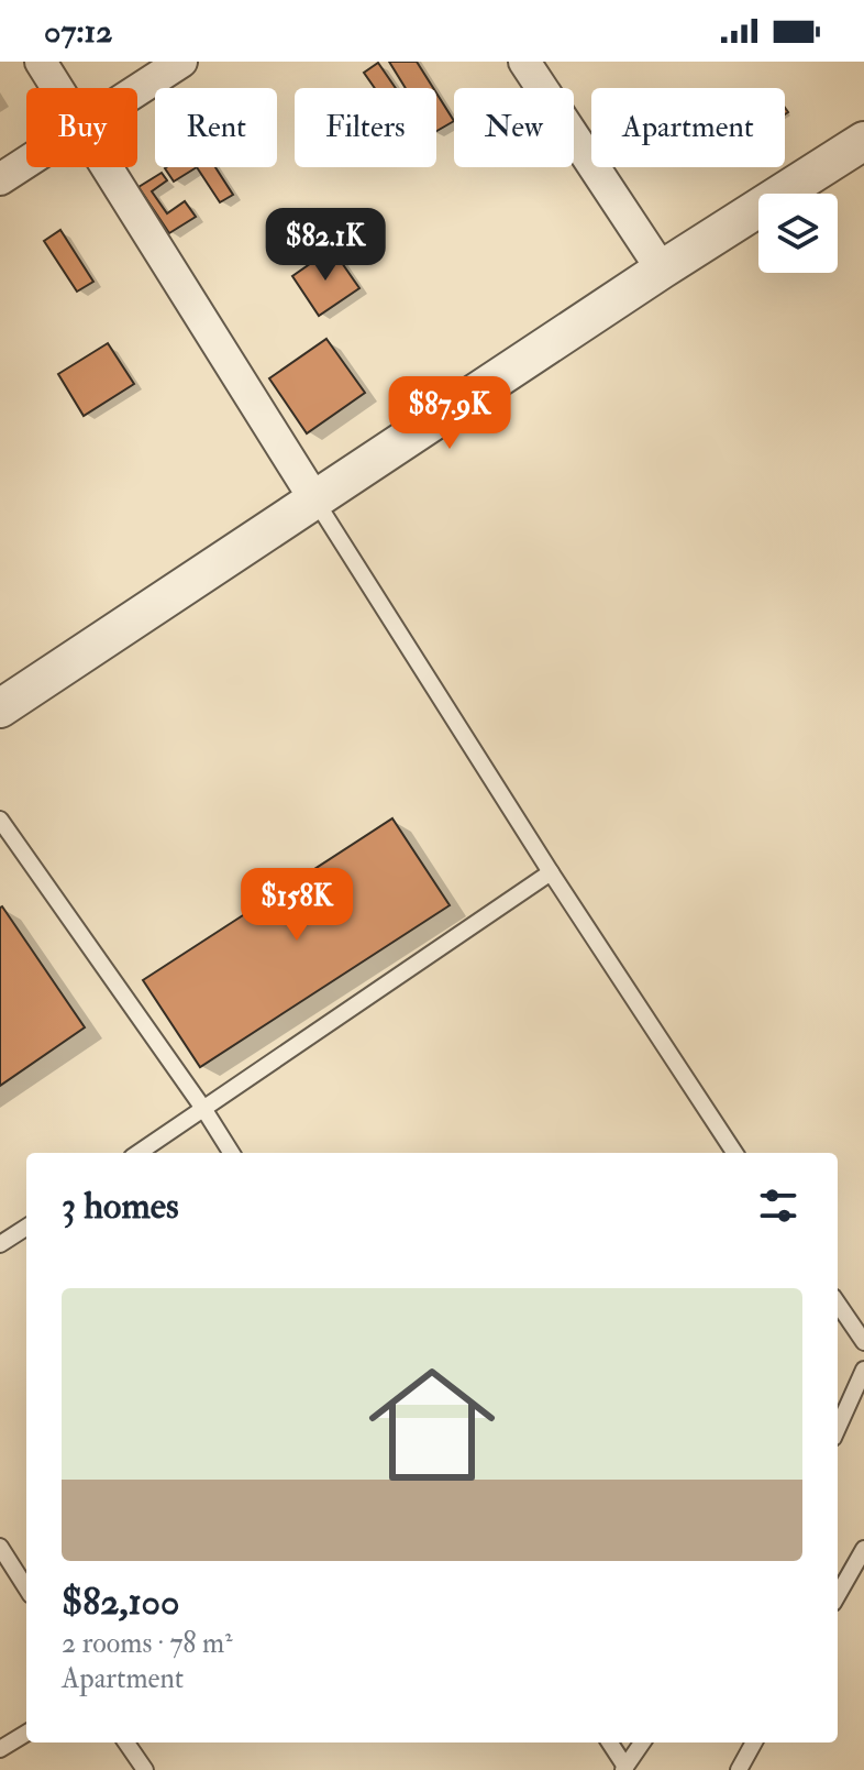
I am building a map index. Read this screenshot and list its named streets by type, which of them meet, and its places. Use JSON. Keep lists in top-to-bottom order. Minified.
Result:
{"page":{"status":"07:12","chip":["Buy","Rent","Filters","New","Apartment"],"price":["$82.1K","$87.9K","$158K"],"heading":"3 homes","list":[{"name":"$82,100","note":"2 rooms · 78 m² · Apartment"}]}}
